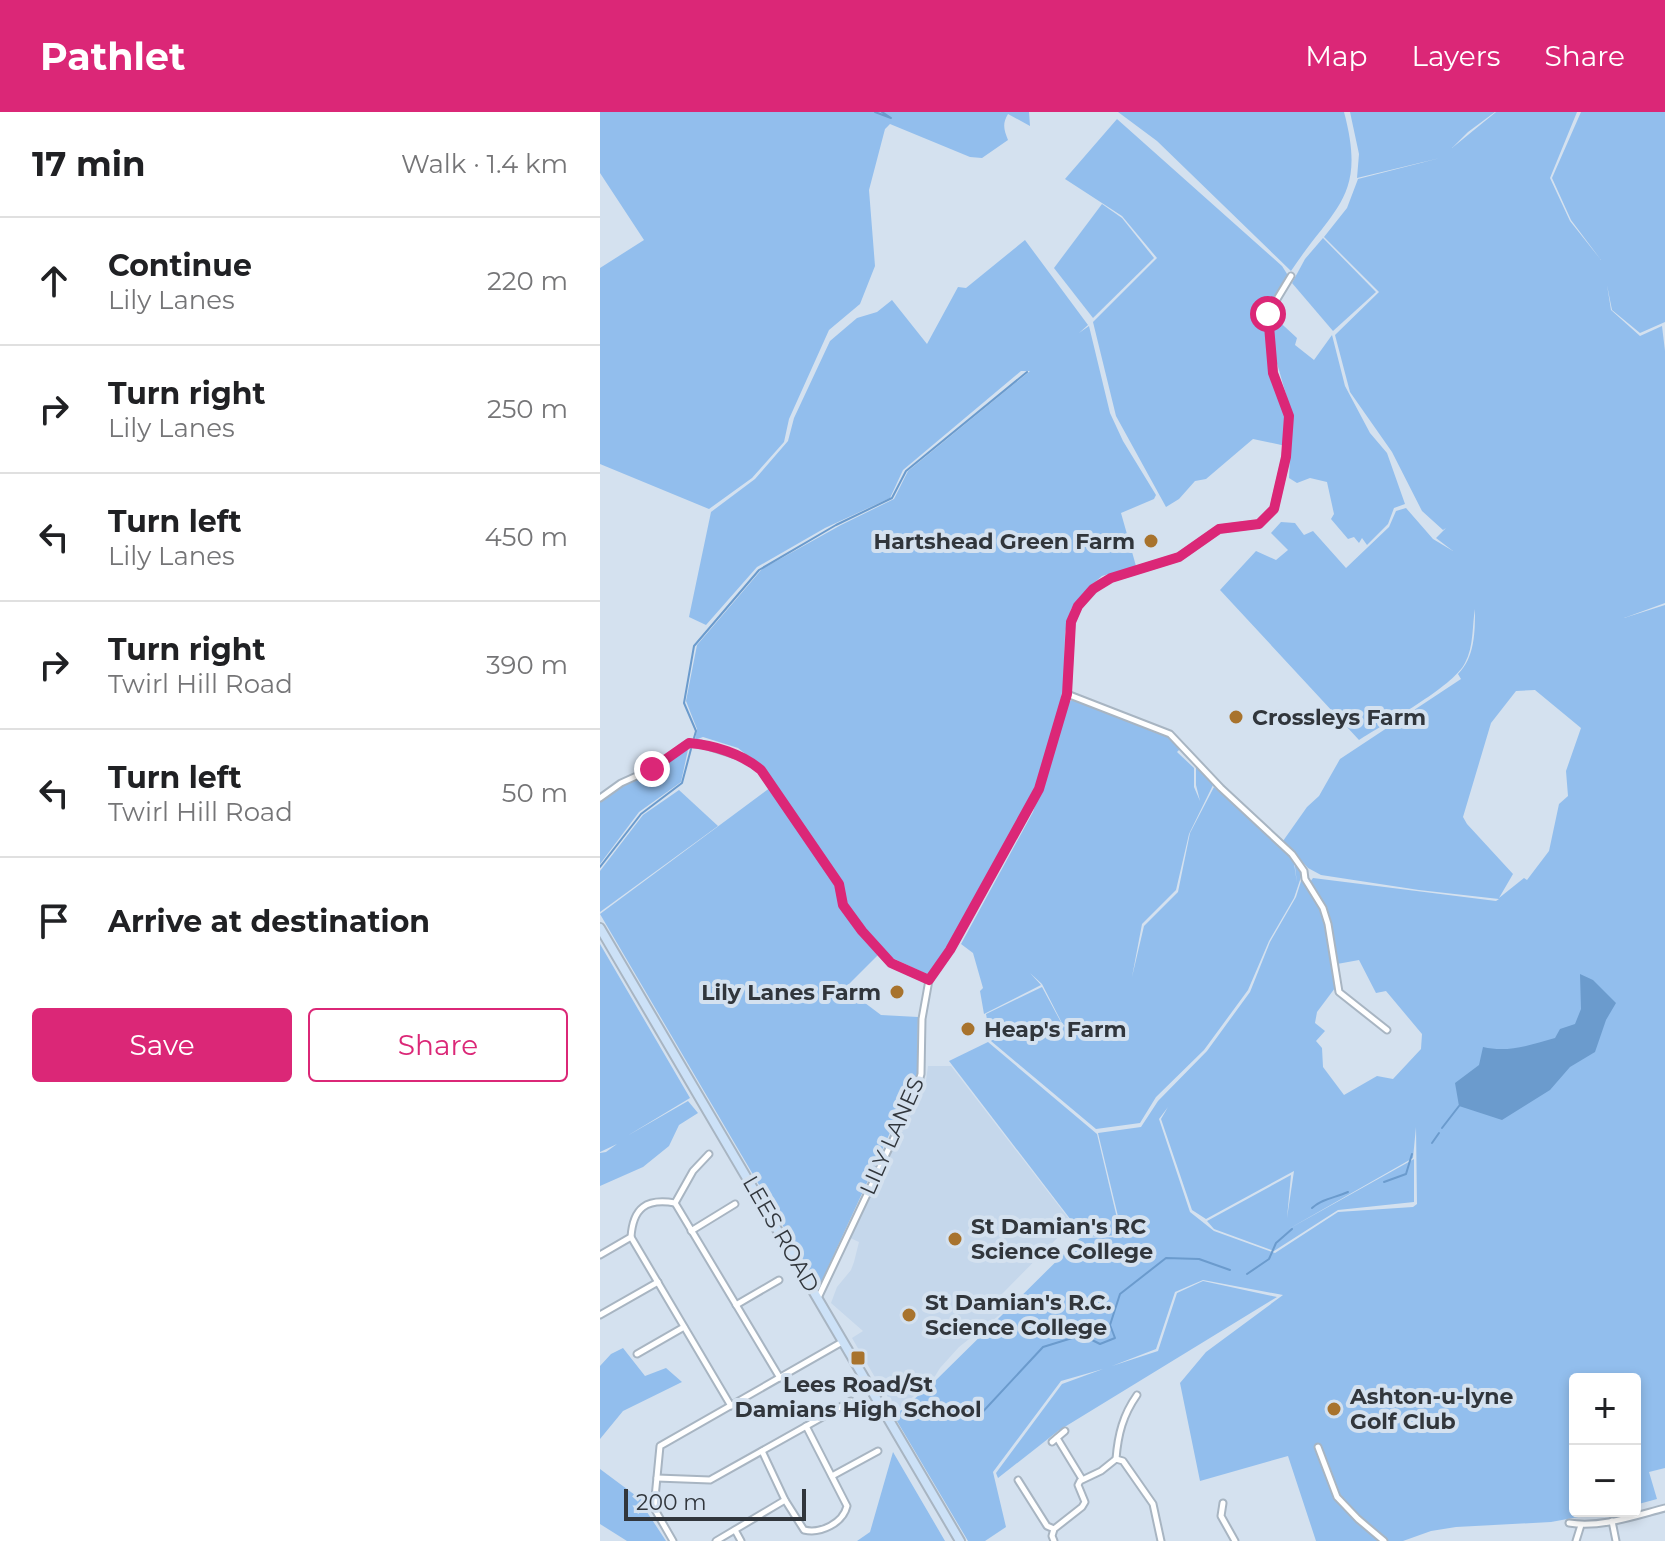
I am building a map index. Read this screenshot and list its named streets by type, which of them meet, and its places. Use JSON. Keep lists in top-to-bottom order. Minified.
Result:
{"streets":{"main road":["LEES ROAD"],"street":["LILY LANES"]},"crossings":[["LILY LANES","LEES ROAD"]],"places":{"other":["Hartshead Green Farm","Crossleys Farm","Lily Lanes Farm","Heap's Farm","St Damian's RC Science College","St Damian's R.C. Science College","Ashton-u-lyne Golf Club"],"transit":["Lees Road/St Damians High School"]},"scale_bar":"200 m","page":{"header":"Pathlet","nav":["Map","Layers","Share"],"heading":["17 min","Walk · 1.4 km"],"list":[["Continue","Lily Lanes","220 m"],["Turn right","Lily Lanes","250 m"],["Turn left","Lily Lanes","450 m"],["Turn right","Twirl Hill Road","390 m"],["Turn left","Twirl Hill Road","50 m"],"Arrive at destination"],"buttons":["Save","Share"],"map_buttons":["+","−"],"scale":"200 m"}}
